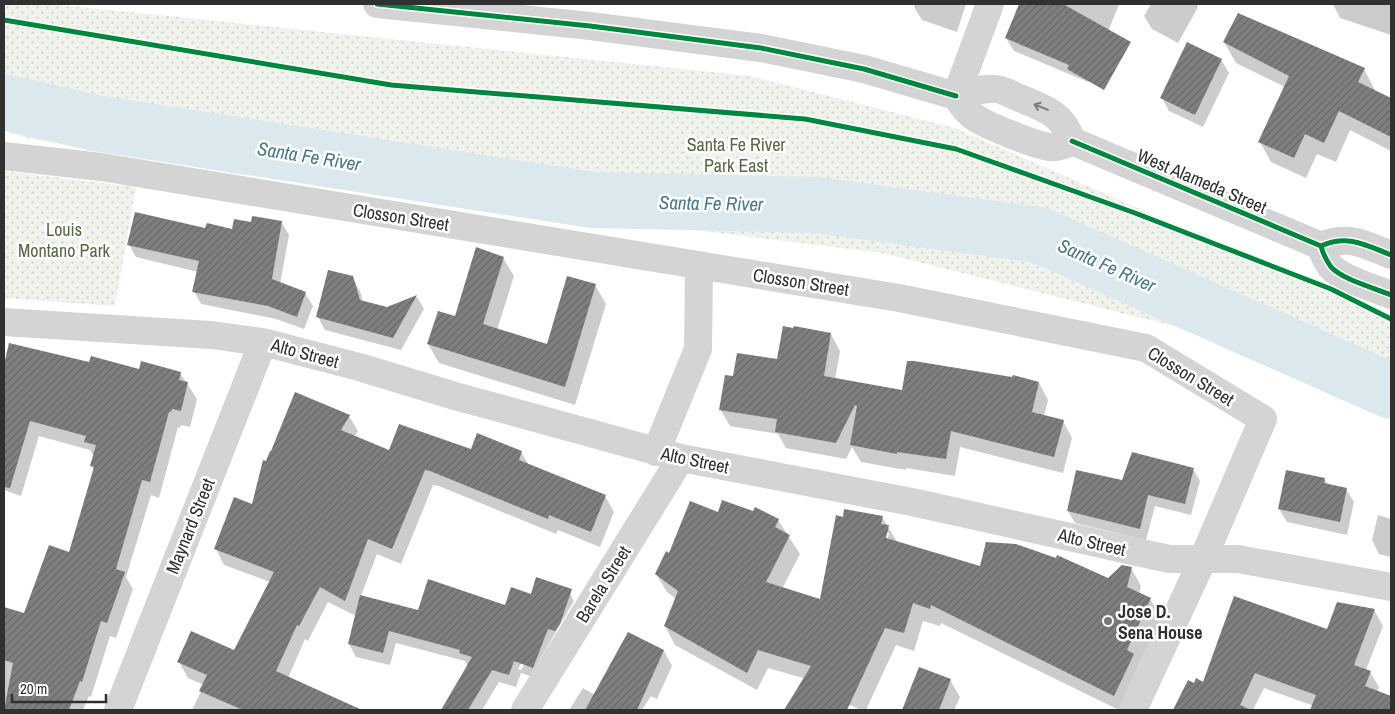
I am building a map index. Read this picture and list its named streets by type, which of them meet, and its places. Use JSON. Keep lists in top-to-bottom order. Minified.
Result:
{"streets":{"street":["West Alameda Street","Closson Street","Alto Street","Maynard Street","Barela Street"]},"crossings":[["Closson Street","Alto Street"],["Closson Street","Barela Street"],["Alto Street","Maynard Street"],["Alto Street","Barela Street"]],"water":["Santa Fe River"],"parks":["Santa Fe River Park East","Louis Montano Park"],"places":["Jose D. Sena House"],"scale_bar":"20 m"}
